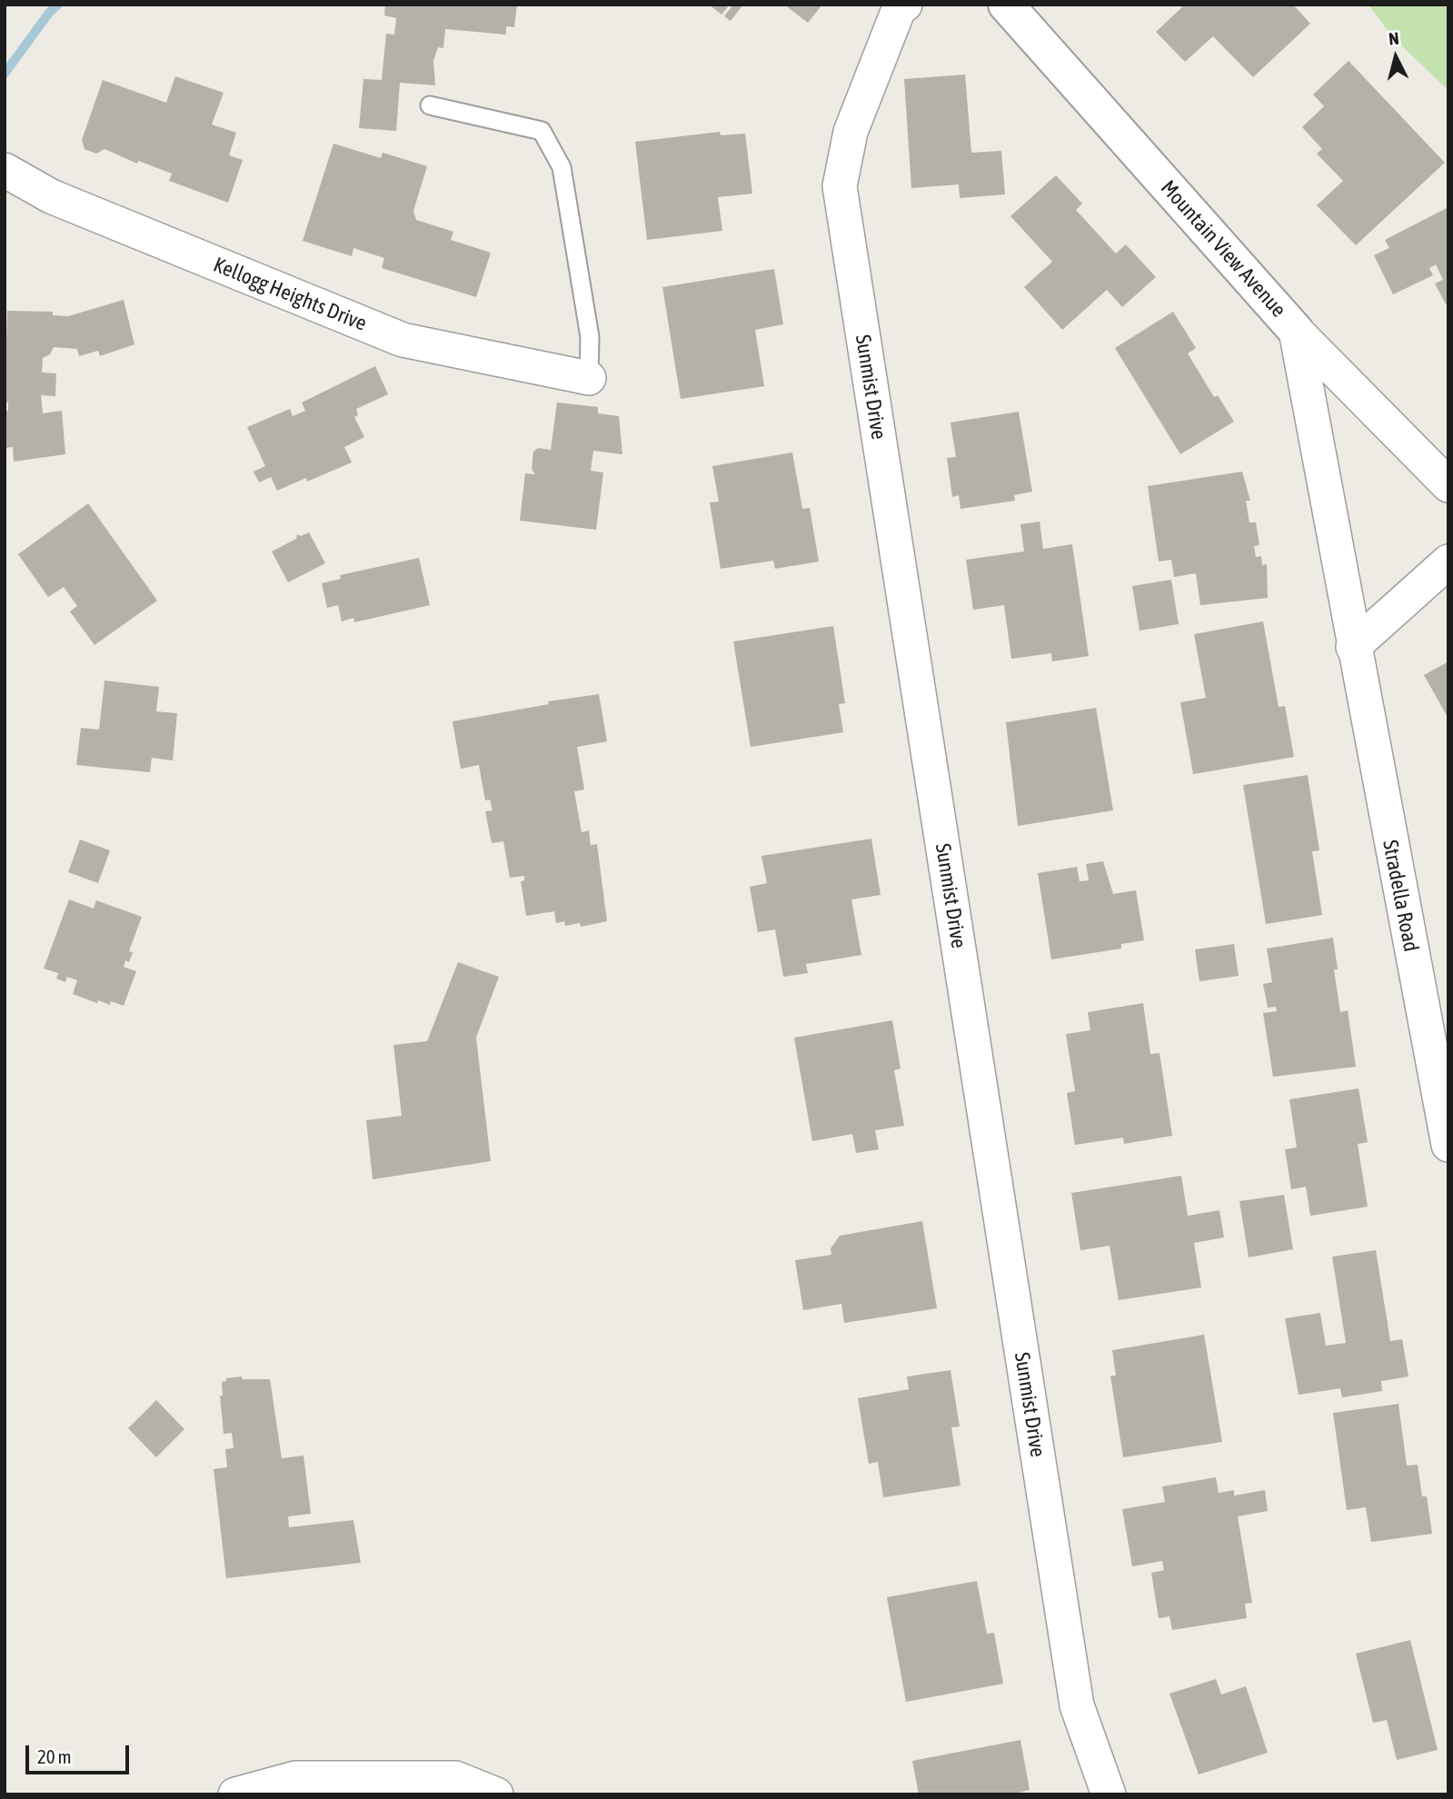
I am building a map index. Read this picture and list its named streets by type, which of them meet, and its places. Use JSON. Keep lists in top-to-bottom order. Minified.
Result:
{"streets":{"street":["Mountain View Avenue","Kellogg Heights Drive","Sunmist Drive","Stradella Road"]},"crossings":[["Mountain View Avenue","Stradella Road"]],"scale_bar":"20 m","north":"top"}
